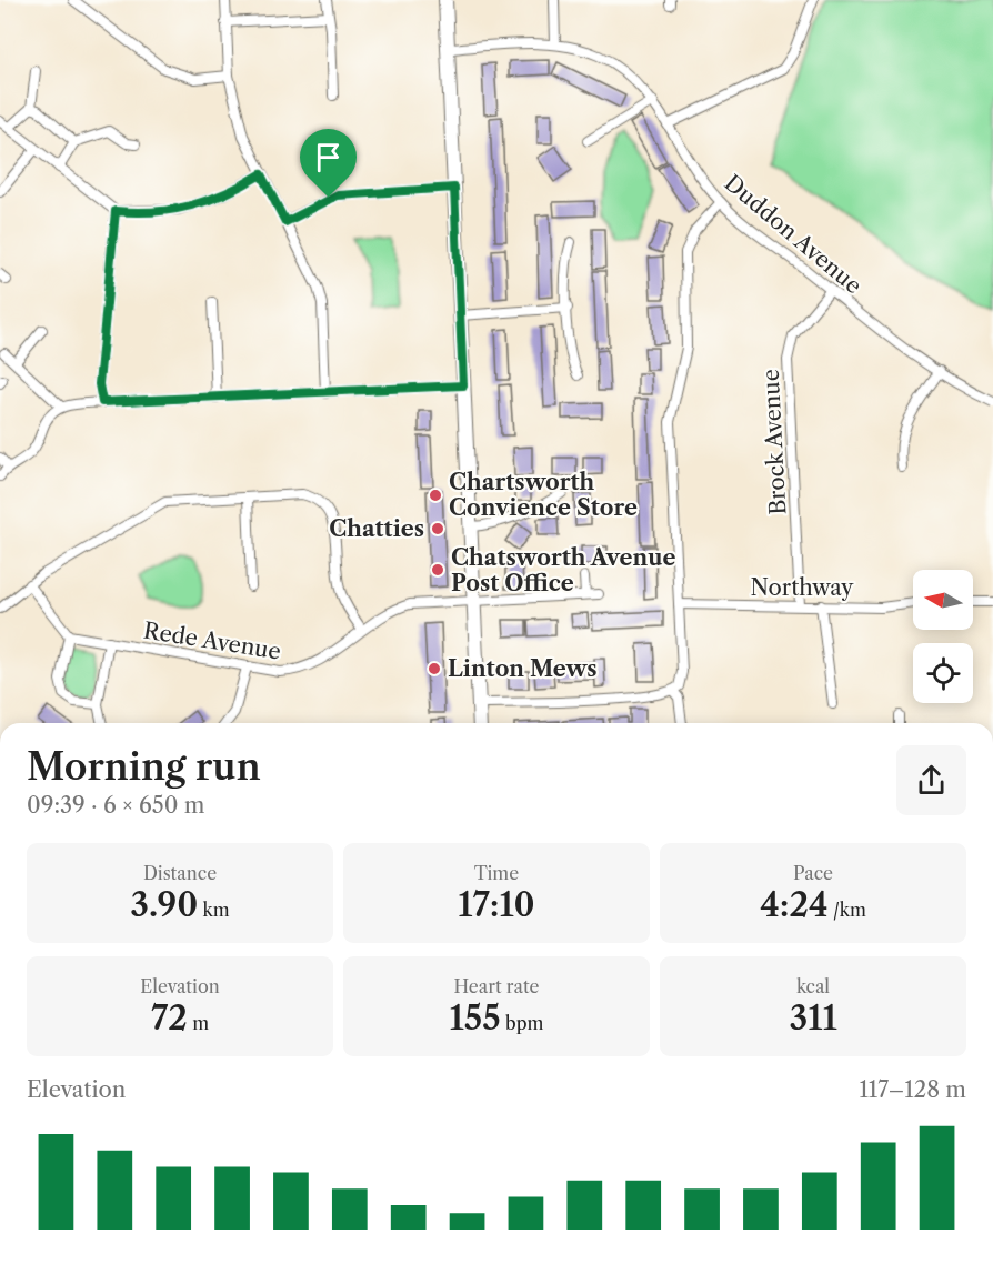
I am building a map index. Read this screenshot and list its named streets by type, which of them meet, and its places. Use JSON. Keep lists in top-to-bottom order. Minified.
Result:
{"streets":{"street":["Duddon Avenue","Brock Avenue","Northway","Rede Avenue"]},"crossings":[["Duddon Avenue","Brock Avenue"],["Brock Avenue","Northway"]],"places":["Chartsworth Convience Store","Chatties","Chatsworth Avenue Post Office","Linton Mews"],"north":"left","page":{"heading":["Morning run","09:39 · 6 × 650 m"],"stats":[["Distance","3.90 km"],["Time","17:10"],["Pace","4:24 /km"],["Elevation","72 m"],["Heart rate","155 bpm"],["kcal","311"]],"chart":["Elevation","117–128 m"]}}
